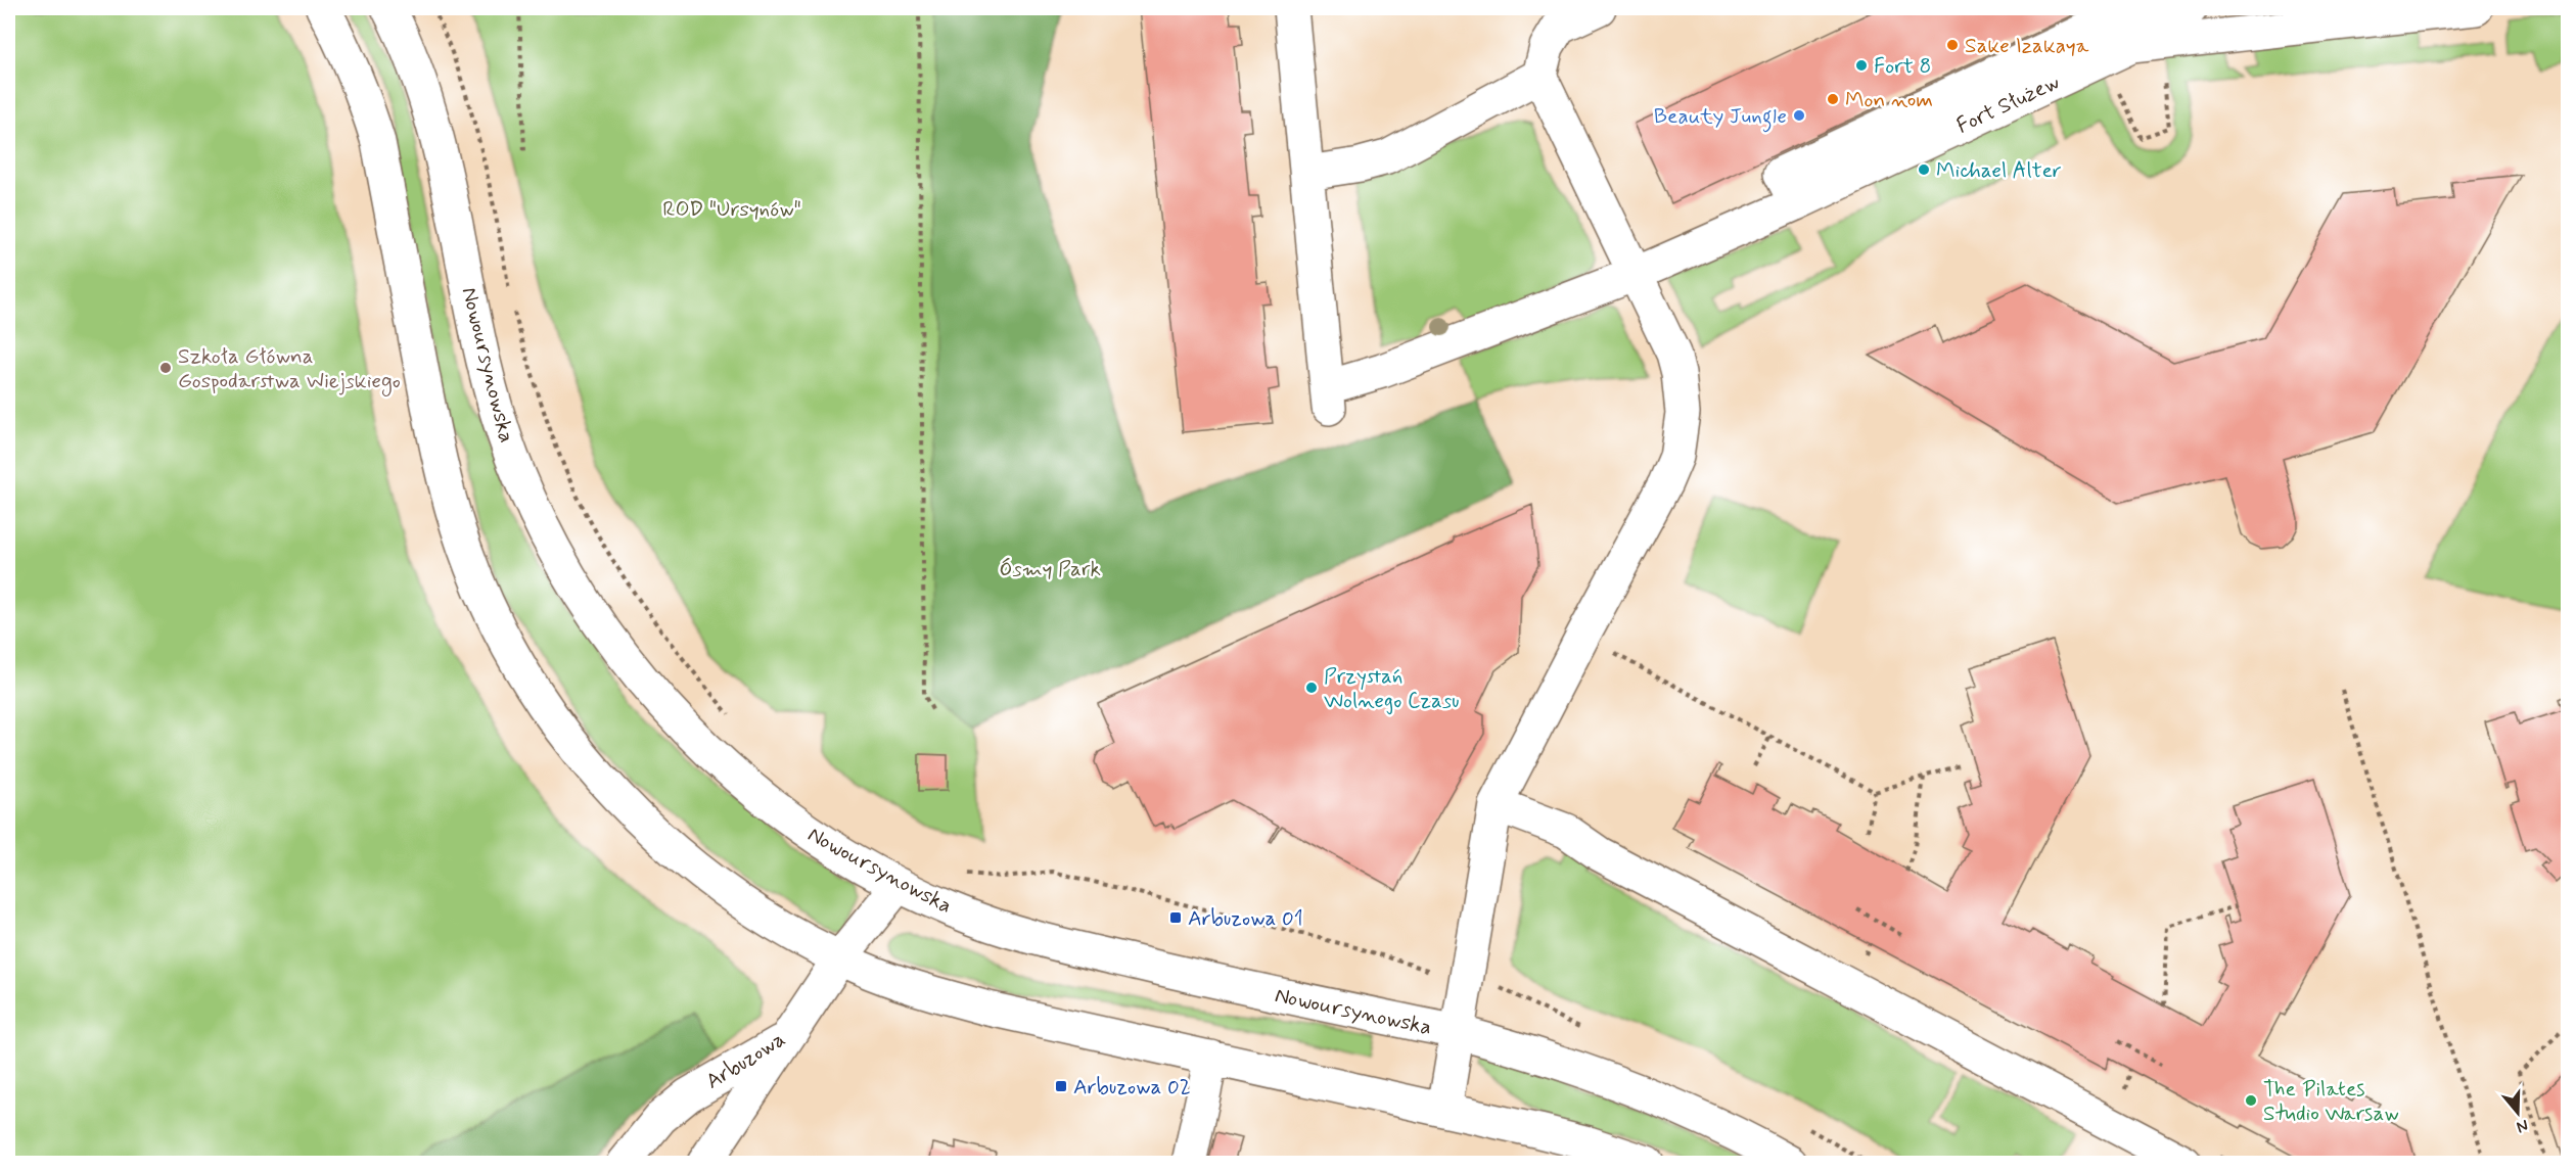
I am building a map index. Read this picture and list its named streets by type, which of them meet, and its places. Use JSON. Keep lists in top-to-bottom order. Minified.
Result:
{"streets":{"street":["Fort Służew","Nowoursynowska","Arbuzowa"]},"crossings":[["Nowoursynowska","Arbuzowa"]],"parks":["ROD \"Ursynów\"","Ósmy Park"],"places":{"other":["Sake Izakaya","Fort 8","Mon nom","Beauty Jungle","Michael Alter","Szkoła Główna Gospodarstwa Wiejskiego","Przystań Wolnego Czasu","The Pilates Studio Warsaw"],"transit":["Arbuzowa 01","Arbuzowa 02"]},"north":"bottom"}
